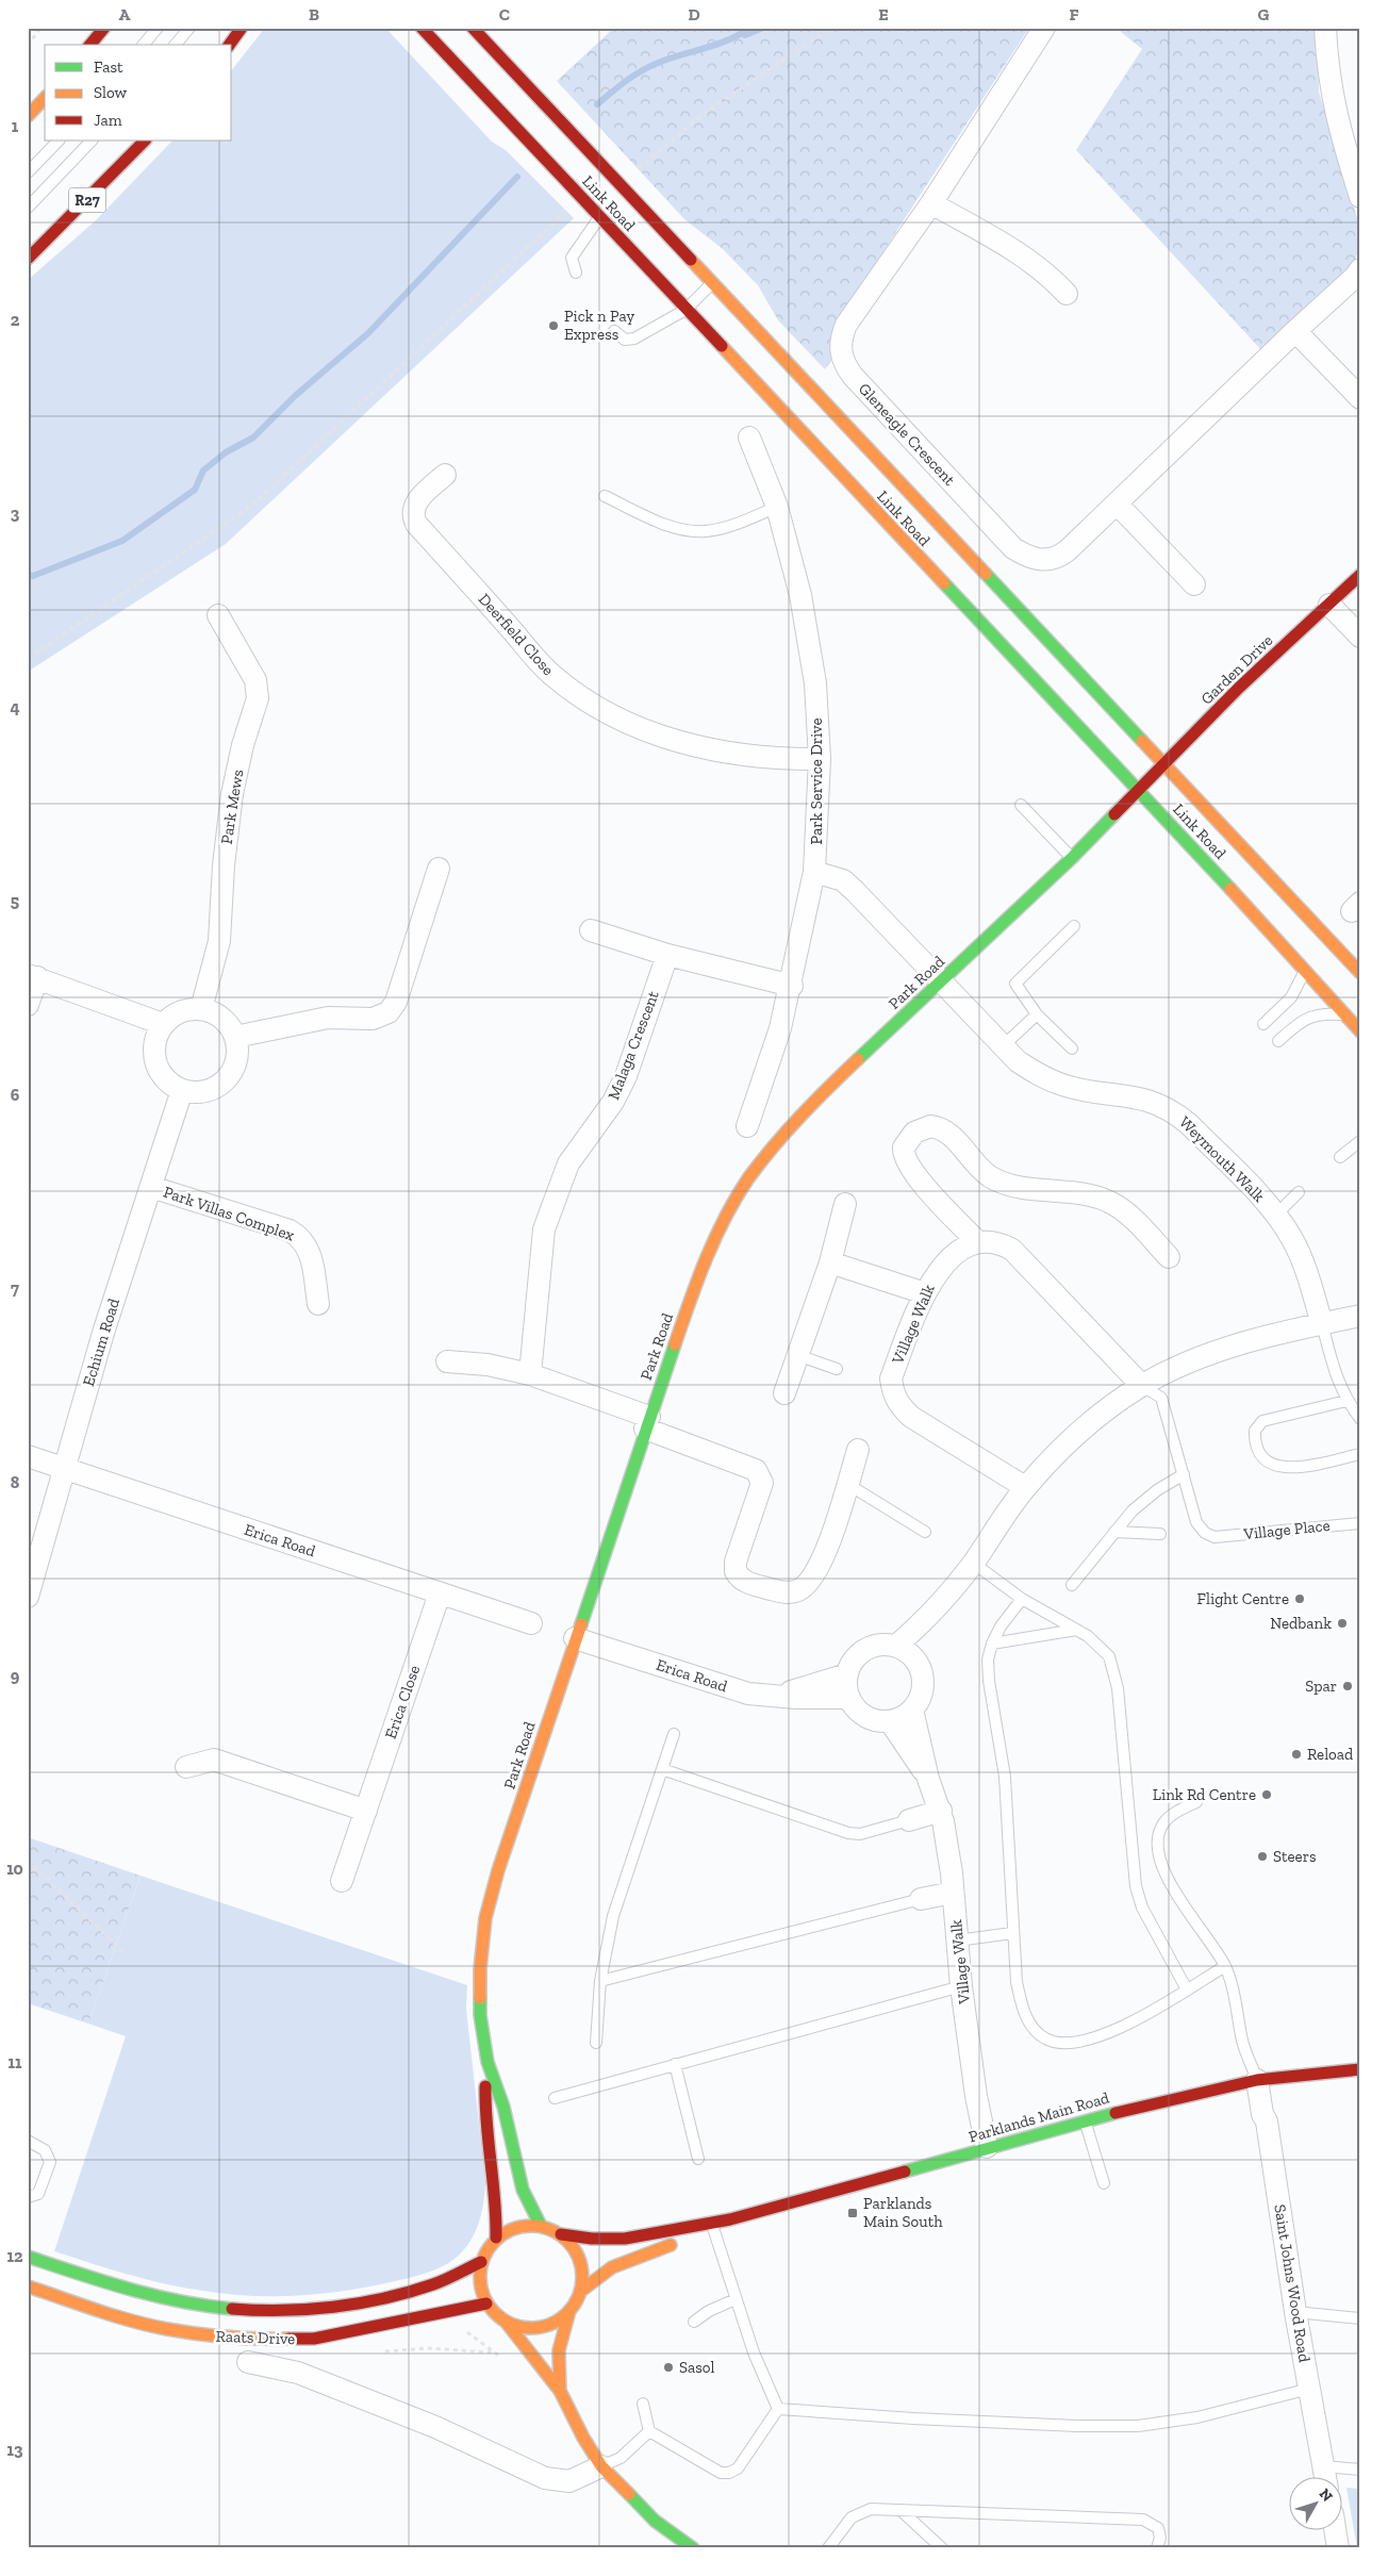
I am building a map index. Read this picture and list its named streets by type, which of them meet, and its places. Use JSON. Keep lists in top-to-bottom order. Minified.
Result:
{"streets":{"street":["R27","Link Road","Gleneagle Crescent","Deerfield Close","Garden Drive","Park Service Drive","Park Mews","Park Road","Malaga Crescent","Weymouth Walk","Park Villas Complex","Village Walk","Echium Road","Erica Road","Erica Close","Parklands Main Road","Saint Johns Wood Road","Raats Drive"],"lane":["Village Place"]},"crossings":[["Link Road","Garden Drive"],["Link Road","Park Road"],["Deerfield Close","Park Service Drive"],["Garden Drive","Park Road"],["Park Service Drive","Weymouth Walk"],["Park Mews","Echium Road"],["Park Road","Weymouth Walk"],["Park Road","Erica Road"],["Park Road","Parklands Main Road"],["Park Road","Raats Drive"],["Park Villas Complex","Echium Road"],["Village Walk","Erica Road"],["Village Walk","Parklands Main Road"],["Echium Road","Erica Road"],["Erica Road","Erica Close"],["Parklands Main Road","Saint Johns Wood Road"],["Parklands Main Road","Raats Drive"]],"places":{"other":["Pick n Pay Express","Flight Centre","Nedbank","Spar","Reload","Link Rd Centre","Steers","Sasol"],"transit":["Parklands Main South"]},"legend":["Fast","Slow","Jam"],"north":"top right","grid":{"columns":["A","B","C","D","E","F","G"],"rows":["1","2","3","4","5","6","7","8","9","10","11","12","13"]}}
